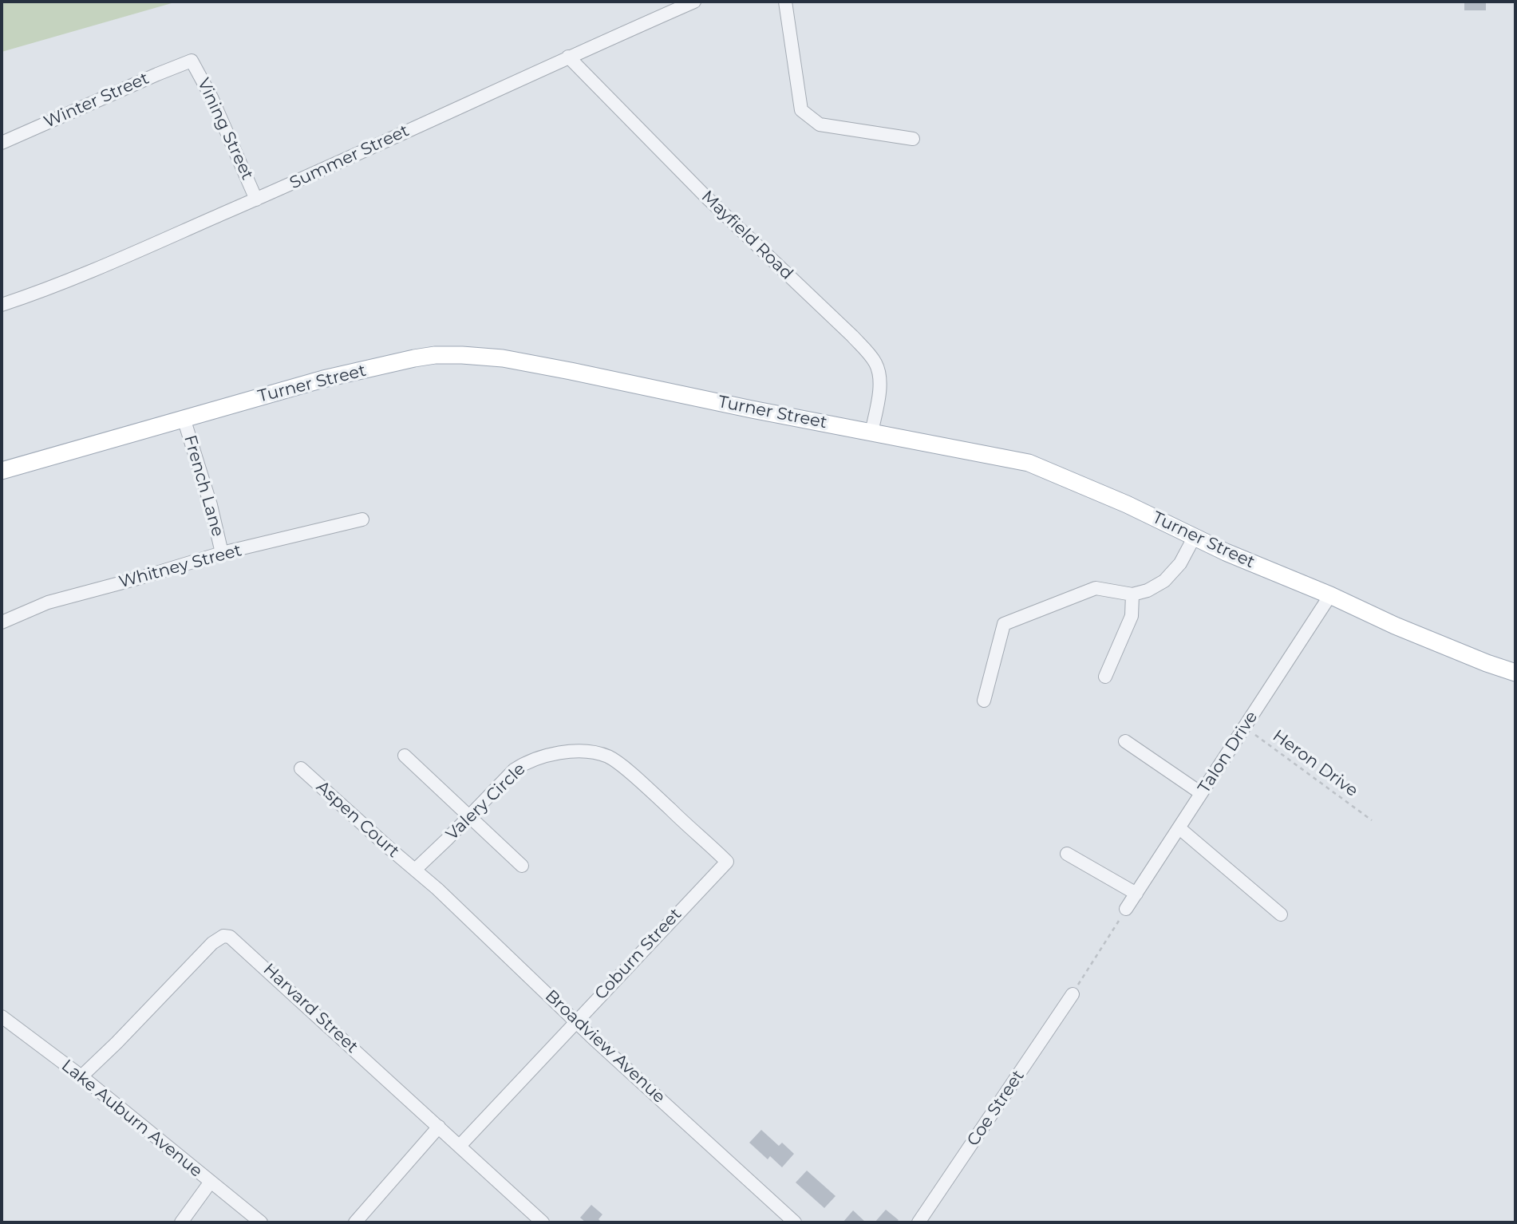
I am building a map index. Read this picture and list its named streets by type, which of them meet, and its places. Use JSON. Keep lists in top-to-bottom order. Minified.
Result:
{"streets":{"main road":["Turner Street"],"street":["Winter Street","Vining Street","Summer Street","Mayfield Road","French Lane","Whitney Street","Talon Drive","Valery Circle","Aspen Court","Coburn Street","Harvard Street","Broadview Avenue","Coe Street","Lake Auburn Avenue"],"path":["Heron Drive"]},"crossings":[["Winter Street","Vining Street"],["Vining Street","Summer Street"],["Summer Street","Mayfield Road"],["Mayfield Road","Turner Street"],["Turner Street","French Lane"],["Turner Street","Talon Drive"],["French Lane","Whitney Street"],["Talon Drive","Heron Drive"],["Valery Circle","Aspen Court"],["Valery Circle","Coburn Street"],["Valery Circle","Broadview Avenue"],["Aspen Court","Broadview Avenue"],["Coburn Street","Harvard Street"],["Coburn Street","Broadview Avenue"],["Harvard Street","Lake Auburn Avenue"]]}
